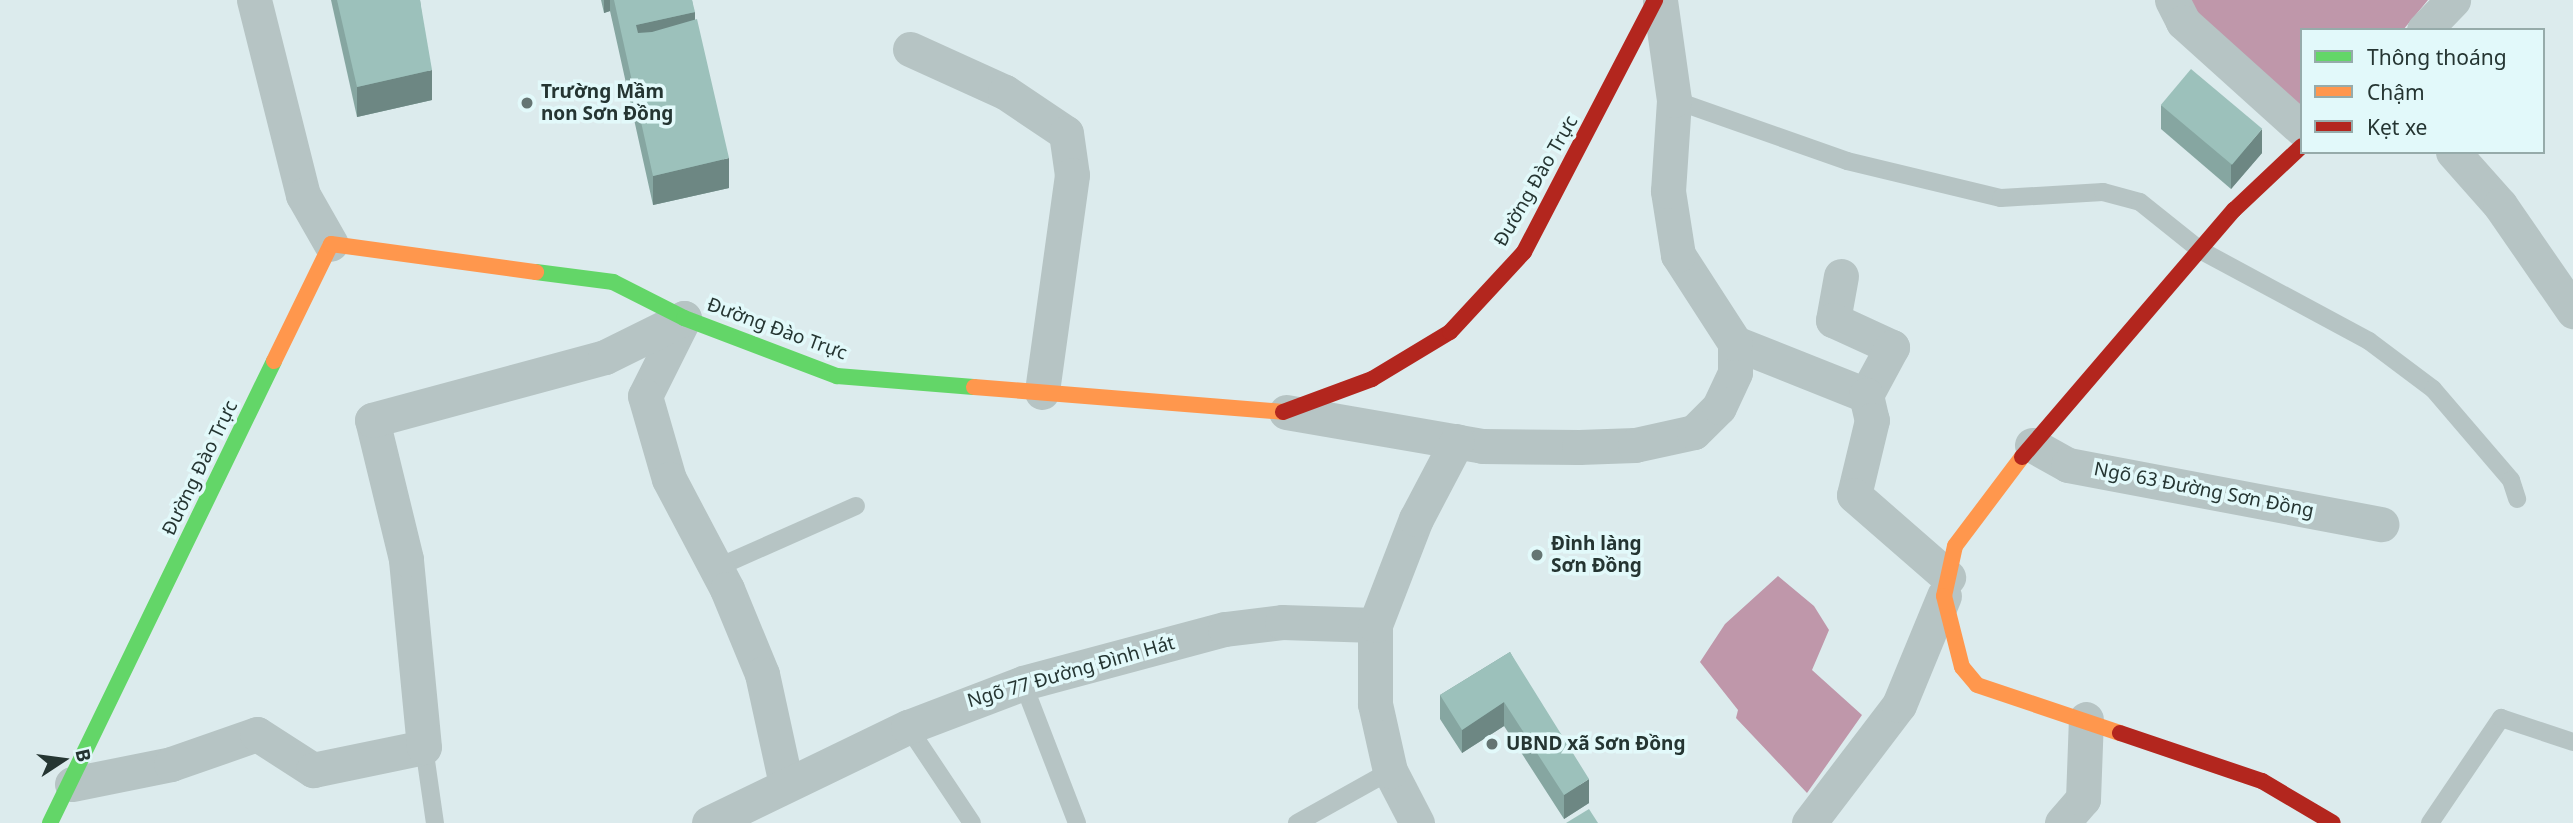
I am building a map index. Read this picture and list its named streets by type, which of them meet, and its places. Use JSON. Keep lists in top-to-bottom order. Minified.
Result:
{"streets":{"street":["Đường Đào Trực","Ngõ 63 Đường Sơn Đồng","Ngõ 77 Đường Đình Hát"]},"places":["Trường Mầm non Sơn Đồng","Đình làng Sơn Đồng","UBND xã Sơn Đồng"],"legend":["Thông thoáng","Chậm","Kẹt xe"],"north":"right"}
